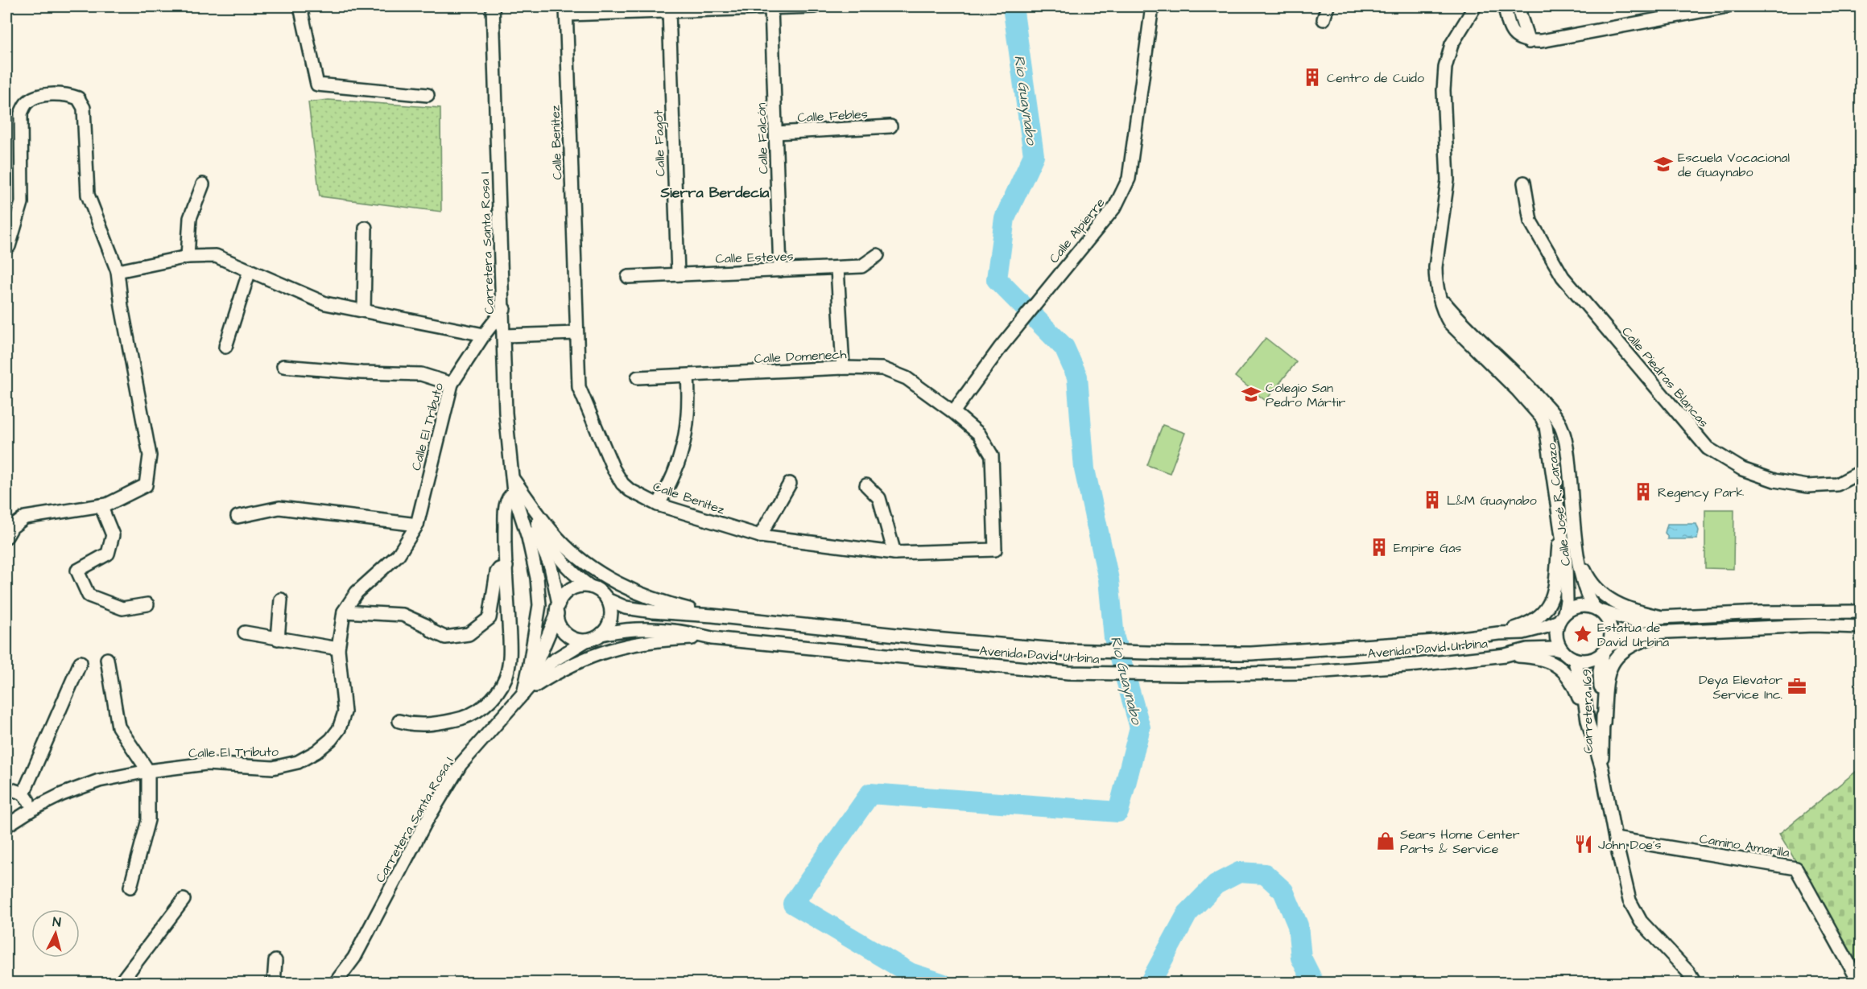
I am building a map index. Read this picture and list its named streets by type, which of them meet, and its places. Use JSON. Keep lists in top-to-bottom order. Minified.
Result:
{"streets":{"street":["Calle Febles","Calle Falcón","Calle Benítez","Calle Fagot","Calle Alpierre","Carretera Santa Rosa I","Calle Esteves","Calle Domenech","Calle Piedras Blancas","Calle El Tributo","Calle José R. Carazo","Avenida David Urbina","Carretera 169","Camino Amarilla"]},"crossings":[["Calle Febles","Calle Falcón"],["Calle Falcón","Calle Esteves"],["Calle Benítez","Calle Alpierre"],["Calle Benítez","Calle Domenech"],["Calle Fagot","Calle Esteves"],["Calle Alpierre","Calle Domenech"],["Carretera Santa Rosa I","Calle El Tributo"],["Carretera Santa Rosa I","Avenida David Urbina"],["Calle José R. Carazo","Avenida David Urbina"],["Calle José R. Carazo","Carretera 169"],["Avenida David Urbina","Carretera 169"],["Carretera 169","Camino Amarilla"]],"districts":["Sierra Berdecía"],"water":["Río Guaynabo"],"places":{"building":["Centro de Cuido","Regency Park","L&M Guaynabo","Empire Gas"],"school or university":["Escuela Vocacional de Guaynabo","Colegio San Pedro Mártir"],"place":["Estatua de David Urbina"],"office":["Deya Elevator Service Inc."],"shop":["Sears Home Center Parts & Service"],"restaurant":["John Doe's"]},"north":"top"}
